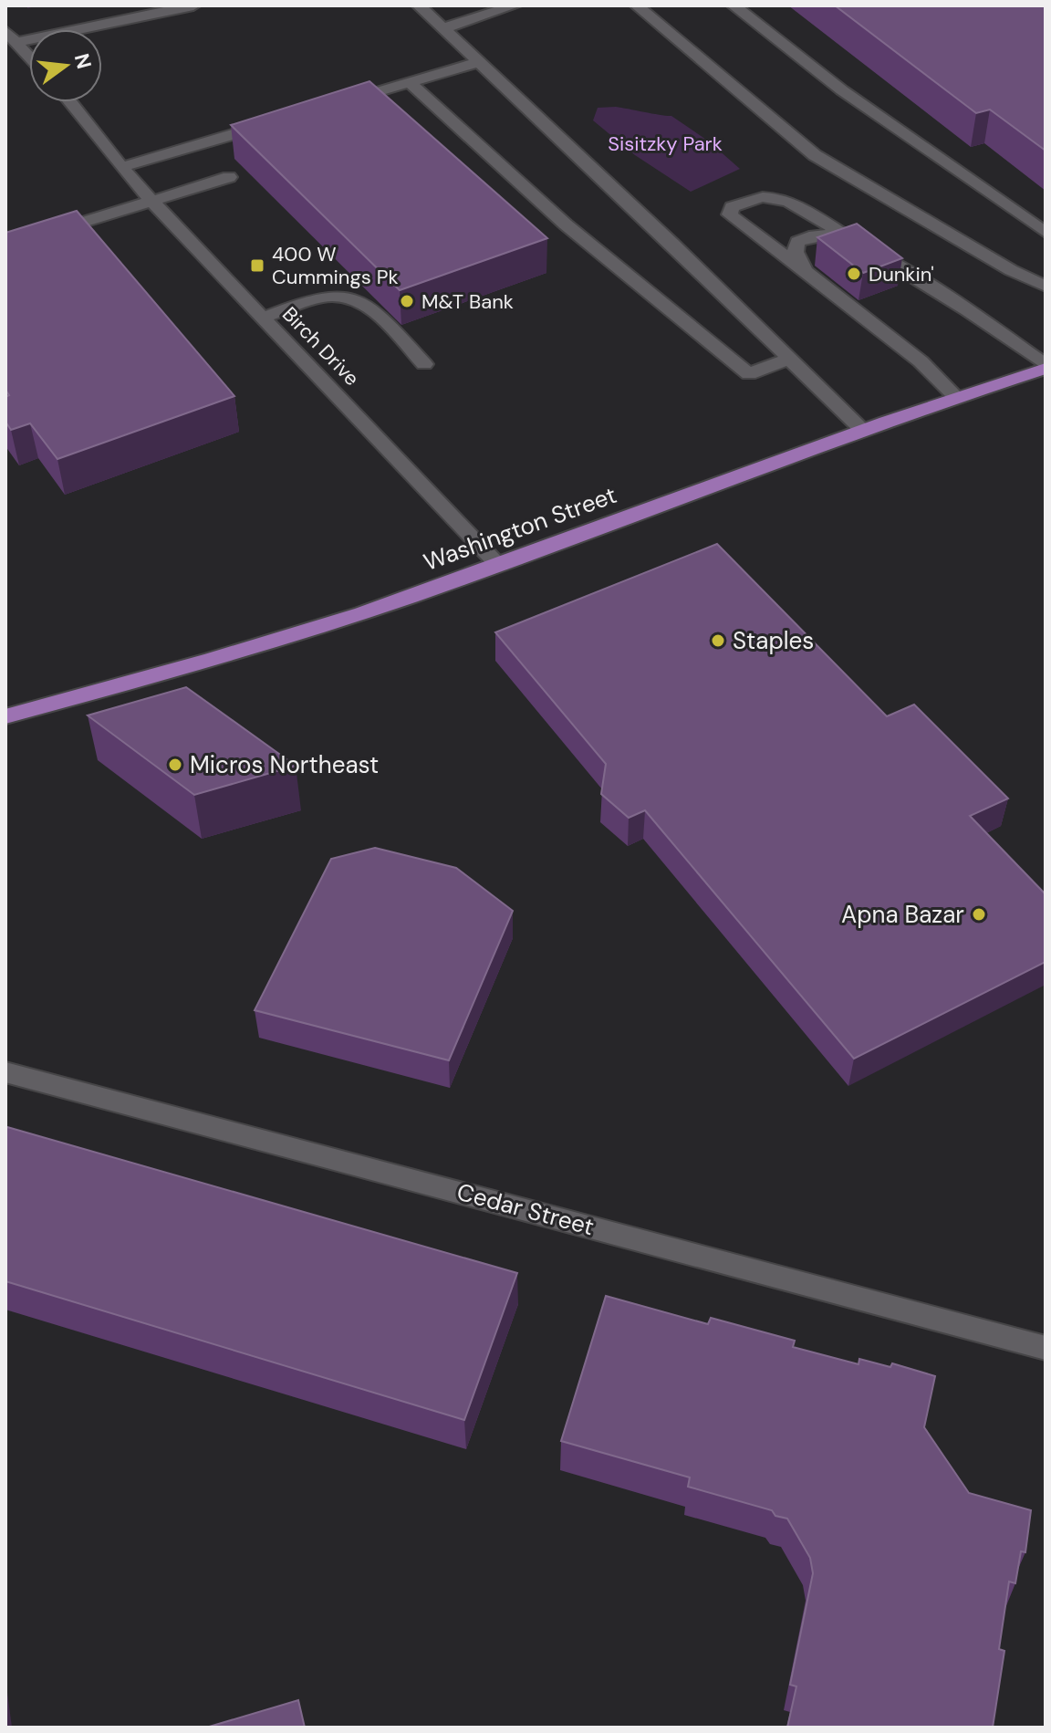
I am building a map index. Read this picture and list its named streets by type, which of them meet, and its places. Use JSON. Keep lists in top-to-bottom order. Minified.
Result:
{"streets":{"main road":["Washington Street"],"street":["Birch Drive","Cedar Street"]},"crossings":[["Birch Drive","Washington Street"]],"parks":["Sisitzky Park"],"places":{"transit":["400 W Cummings Pk"],"other":["Dunkin'","M&T Bank","Staples","Micros Northeast","Apna Bazar"]},"north":"right"}
